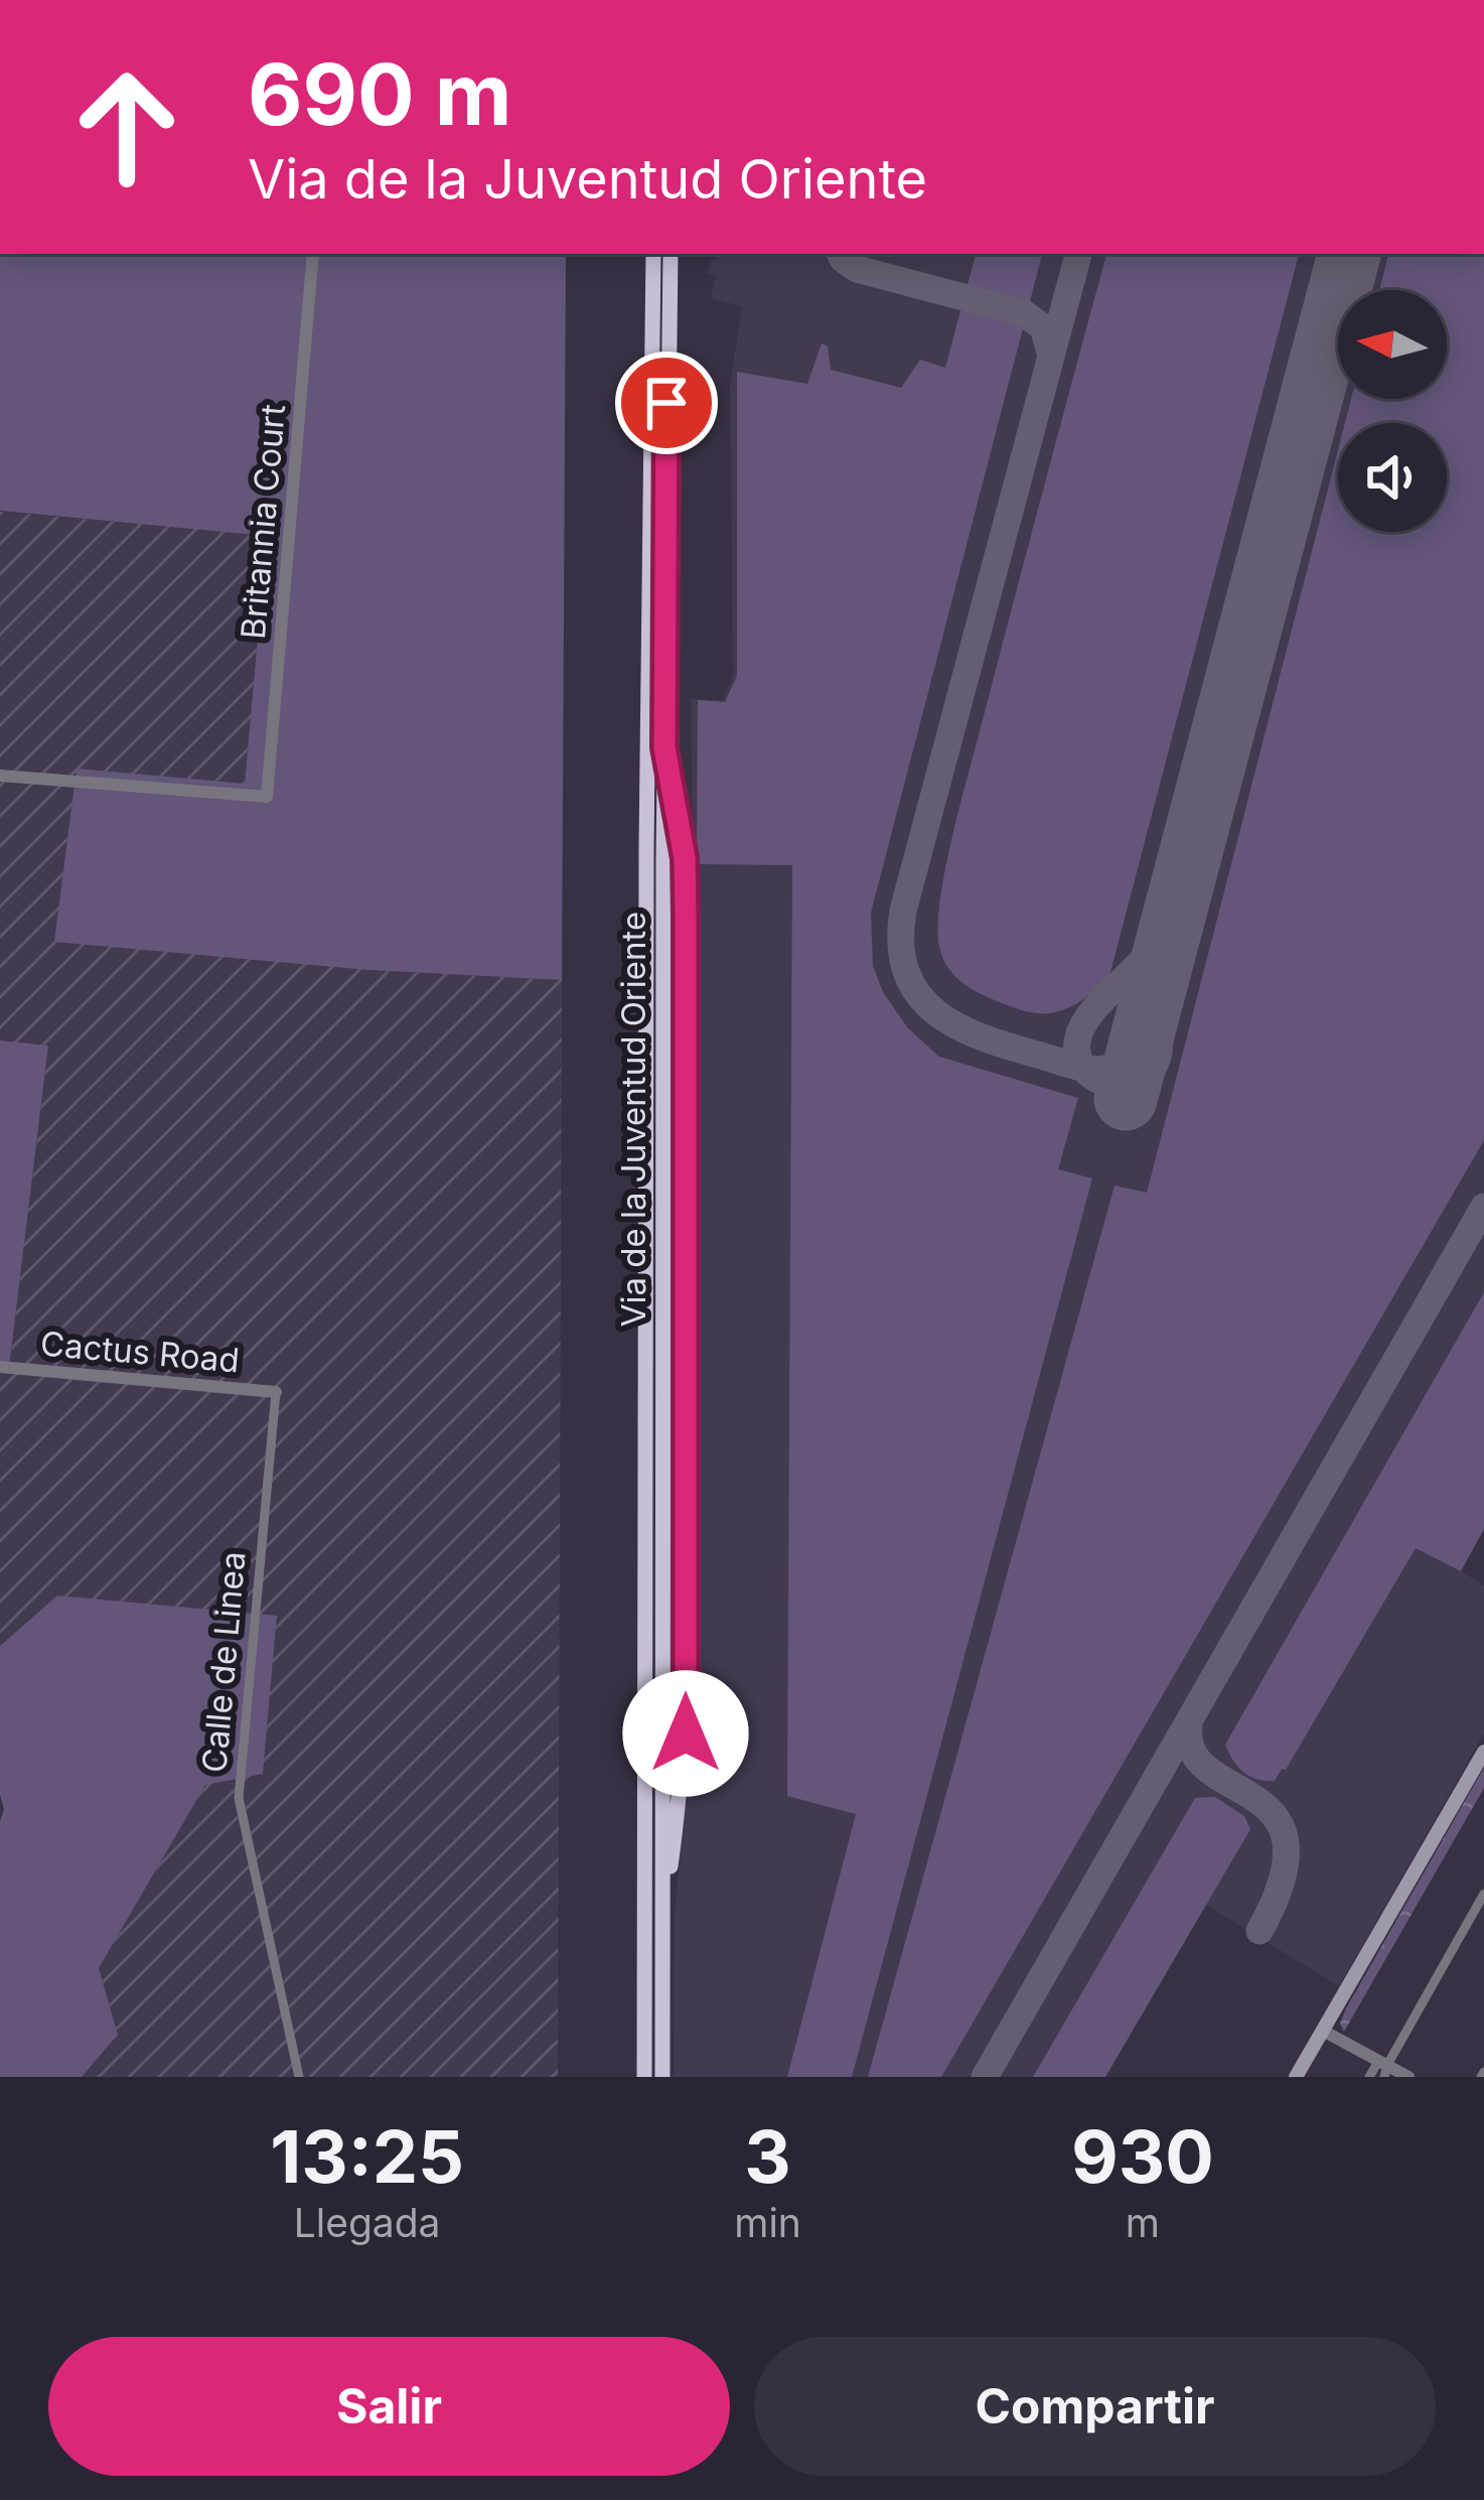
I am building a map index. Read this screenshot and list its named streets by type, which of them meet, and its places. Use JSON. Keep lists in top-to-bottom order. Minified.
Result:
{"streets":{"highway":["Via de la Juventud Oriente"],"street":["Britannia Court","Cactus Road","Calle de Linea"]},"crossings":[["Cactus Road","Calle de Linea"]],"north":"left","page":{"turn":["690 m","Via de la Juventud Oriente"],"eta":["13:25","Llegada","3","min","930","m"],"buttons":["Salir","Compartir"]}}
